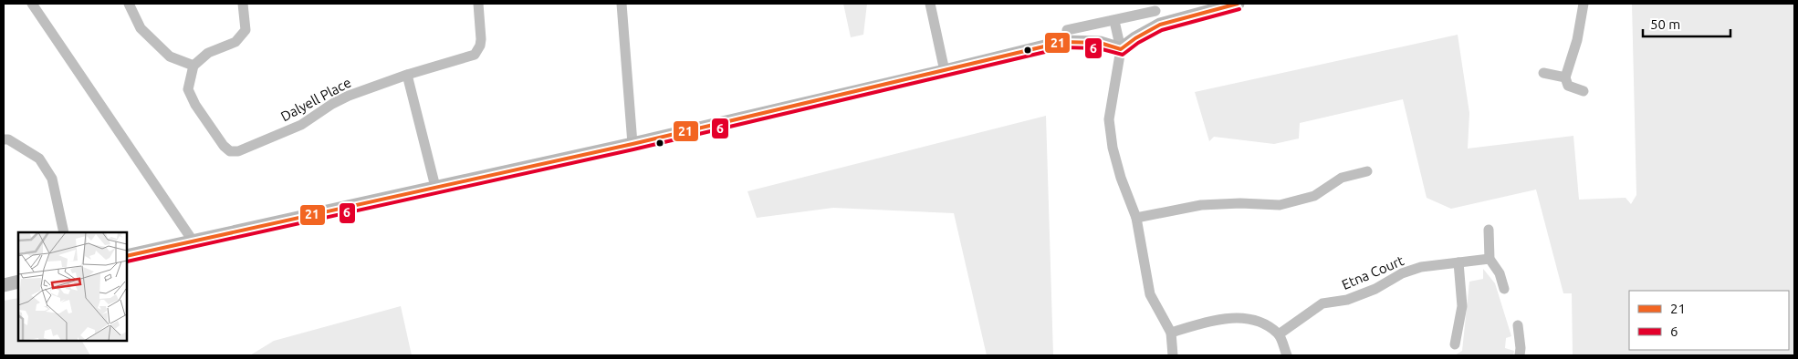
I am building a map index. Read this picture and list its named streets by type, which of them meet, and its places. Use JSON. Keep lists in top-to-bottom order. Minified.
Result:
{"streets":{"street":["Dalyell Place","Etna Court"]},"lines":["transit line 21","transit line 6"],"legend":["21","6"],"scale_bar":"50 m"}
